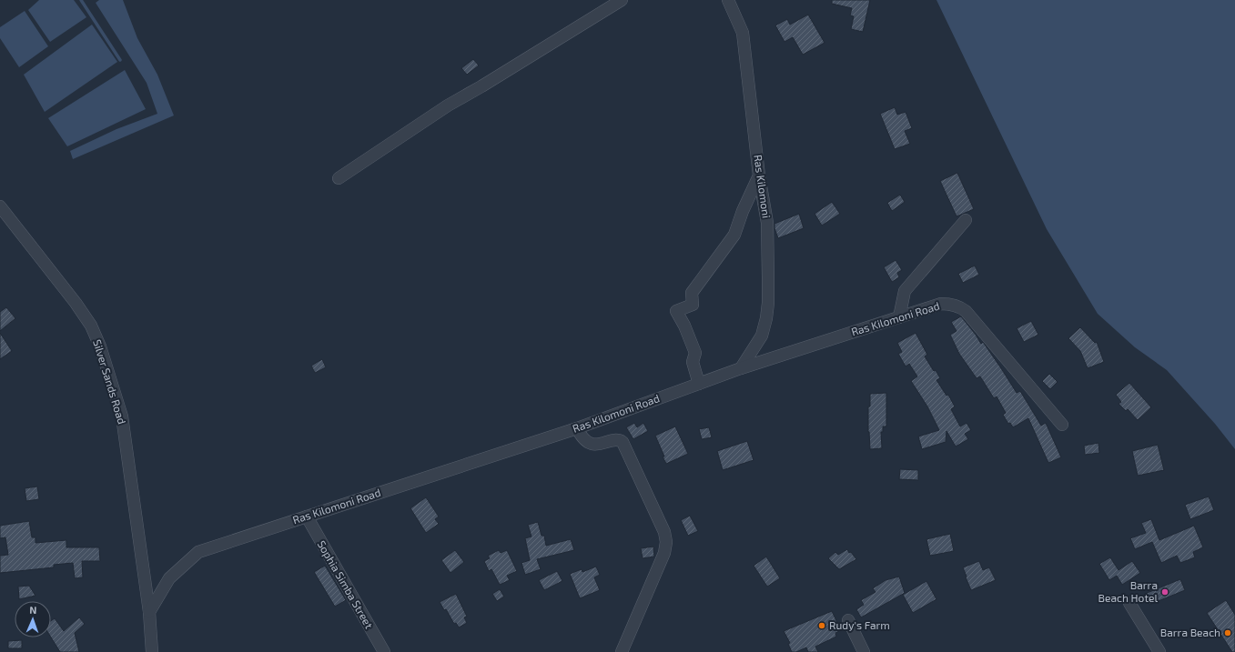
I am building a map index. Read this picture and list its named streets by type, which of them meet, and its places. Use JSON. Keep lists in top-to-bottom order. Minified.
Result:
{"streets":{"street":["Ras Kilomoni","Ras Kilomoni Road","Silver Sands Road","Sophia Simba Street"]},"crossings":[["Ras Kilomoni","Ras Kilomoni Road"],["Ras Kilomoni Road","Silver Sands Road"],["Ras Kilomoni Road","Sophia Simba Street"]],"places":["Barra Beach Hotel","Rudy's Farm","Barra Beach"],"north":"top"}
